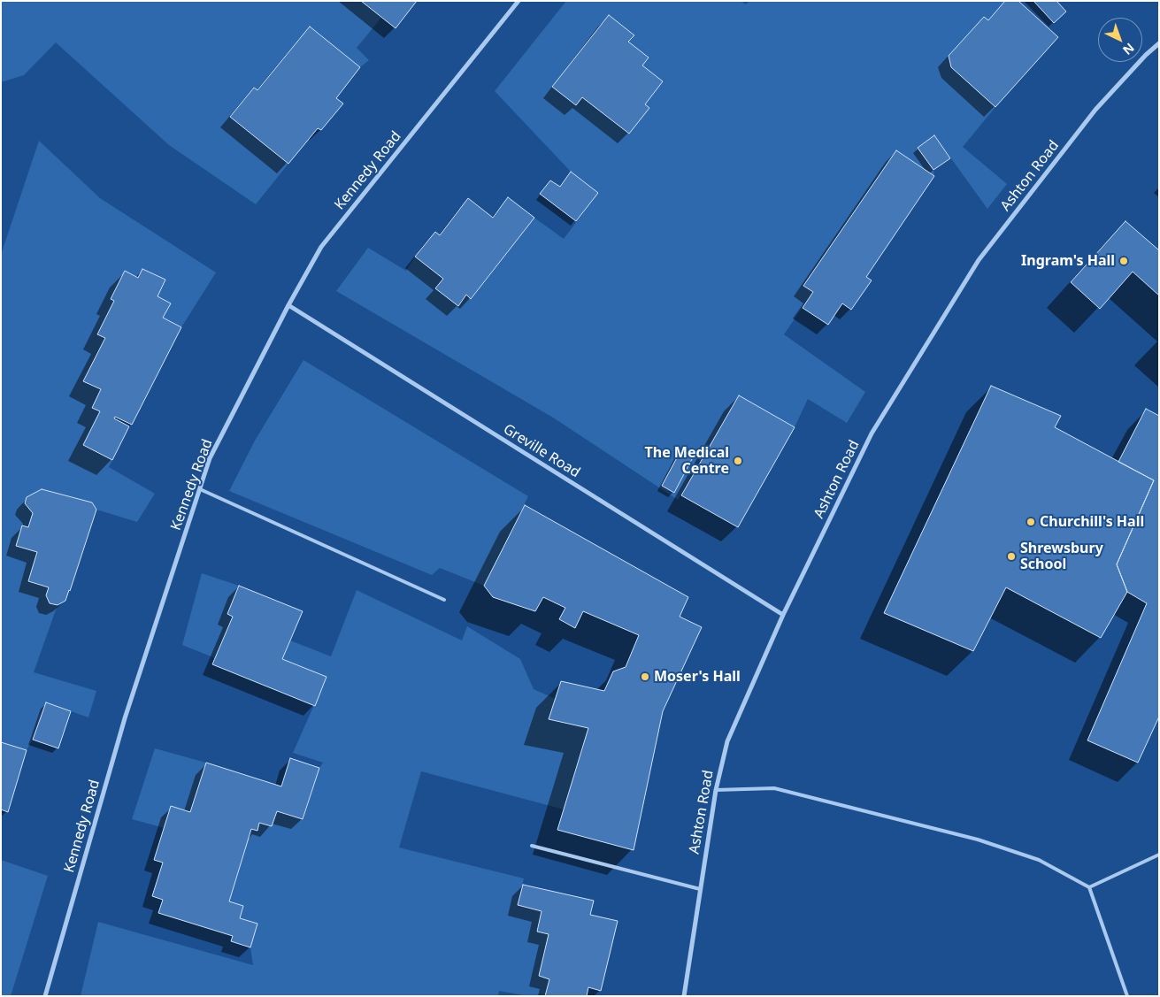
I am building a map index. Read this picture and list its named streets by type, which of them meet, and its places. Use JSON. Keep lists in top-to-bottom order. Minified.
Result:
{"streets":{"street":["Kennedy Road","Ashton Road","Greville Road"]},"crossings":[["Kennedy Road","Greville Road"],["Ashton Road","Greville Road"]],"places":["Ingram's Hall","The Medical Centre","Churchill's Hall","Shrewsbury School","Moser's Hall"],"north":"bottom right"}
